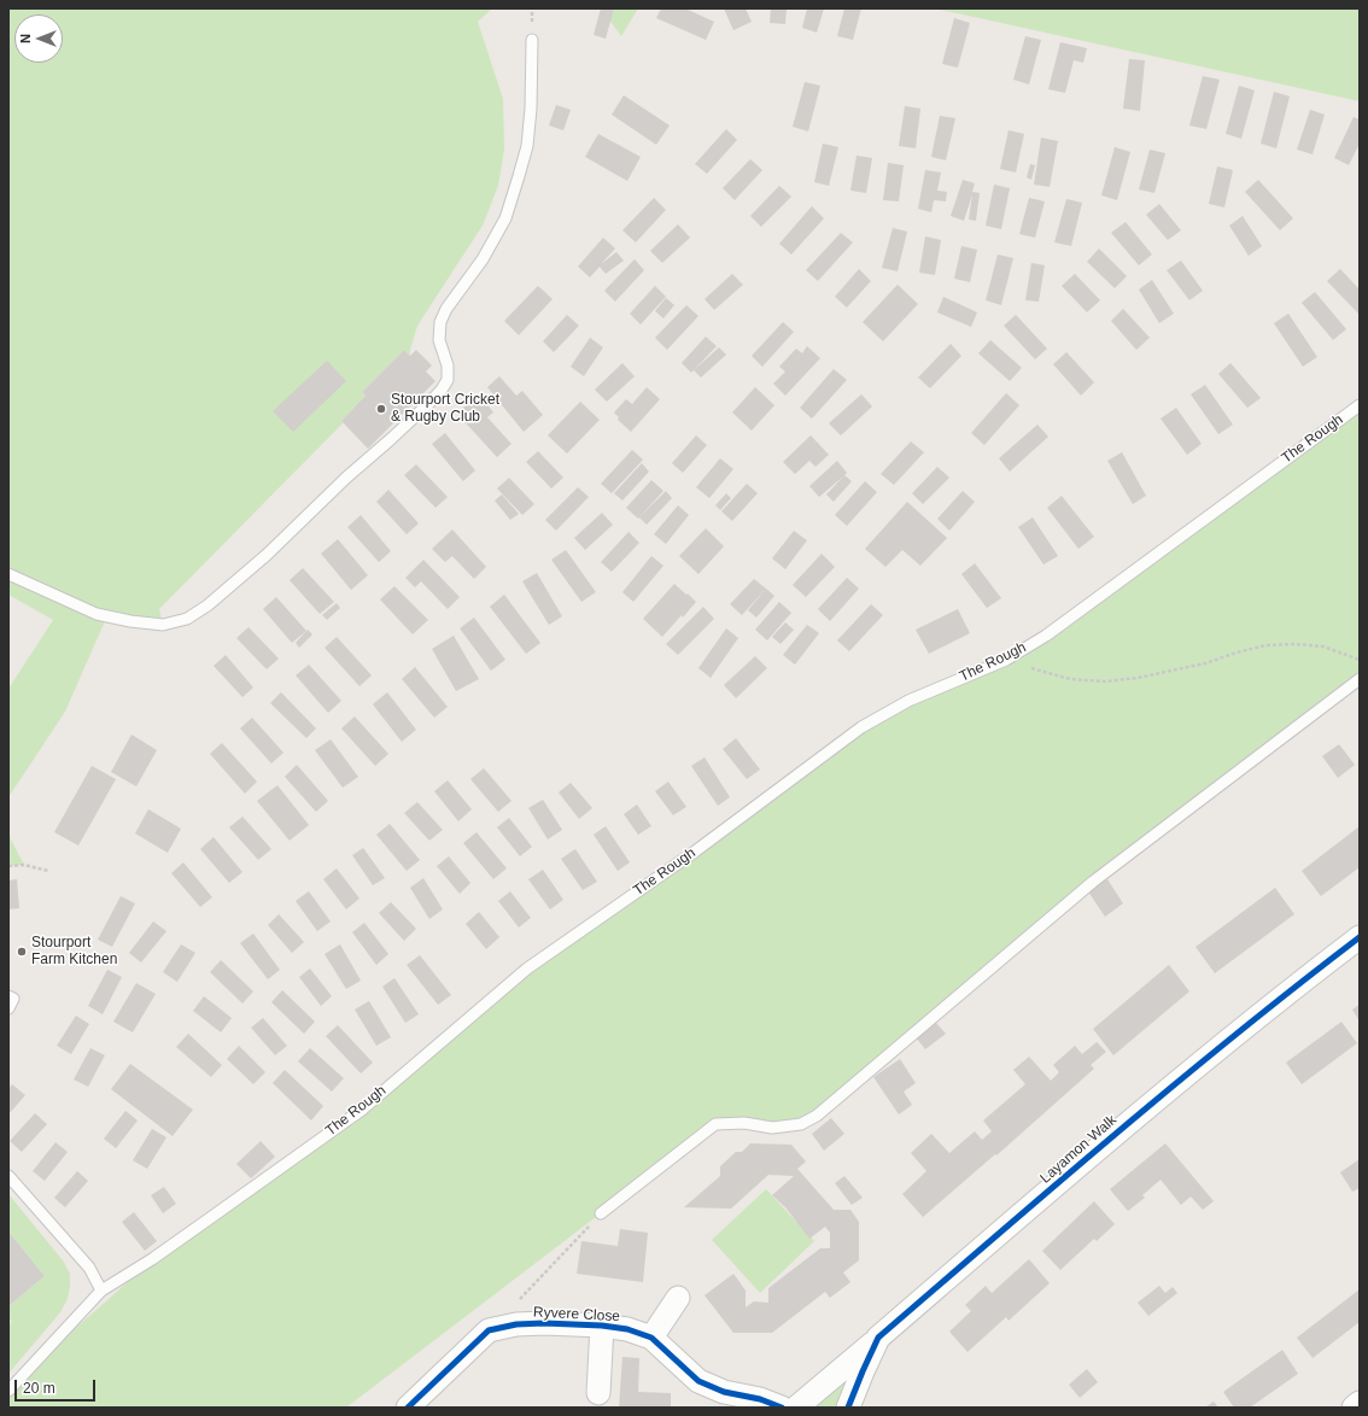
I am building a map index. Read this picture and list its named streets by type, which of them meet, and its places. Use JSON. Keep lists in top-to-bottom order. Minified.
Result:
{"streets":{"street":["Layamon Walk","Ryvere Close"],"lane":["The Rough"]},"places":["Stourport Cricket & Rugby Club","Stourport Farm Kitchen"],"scale_bar":"20 m","north":"left"}
